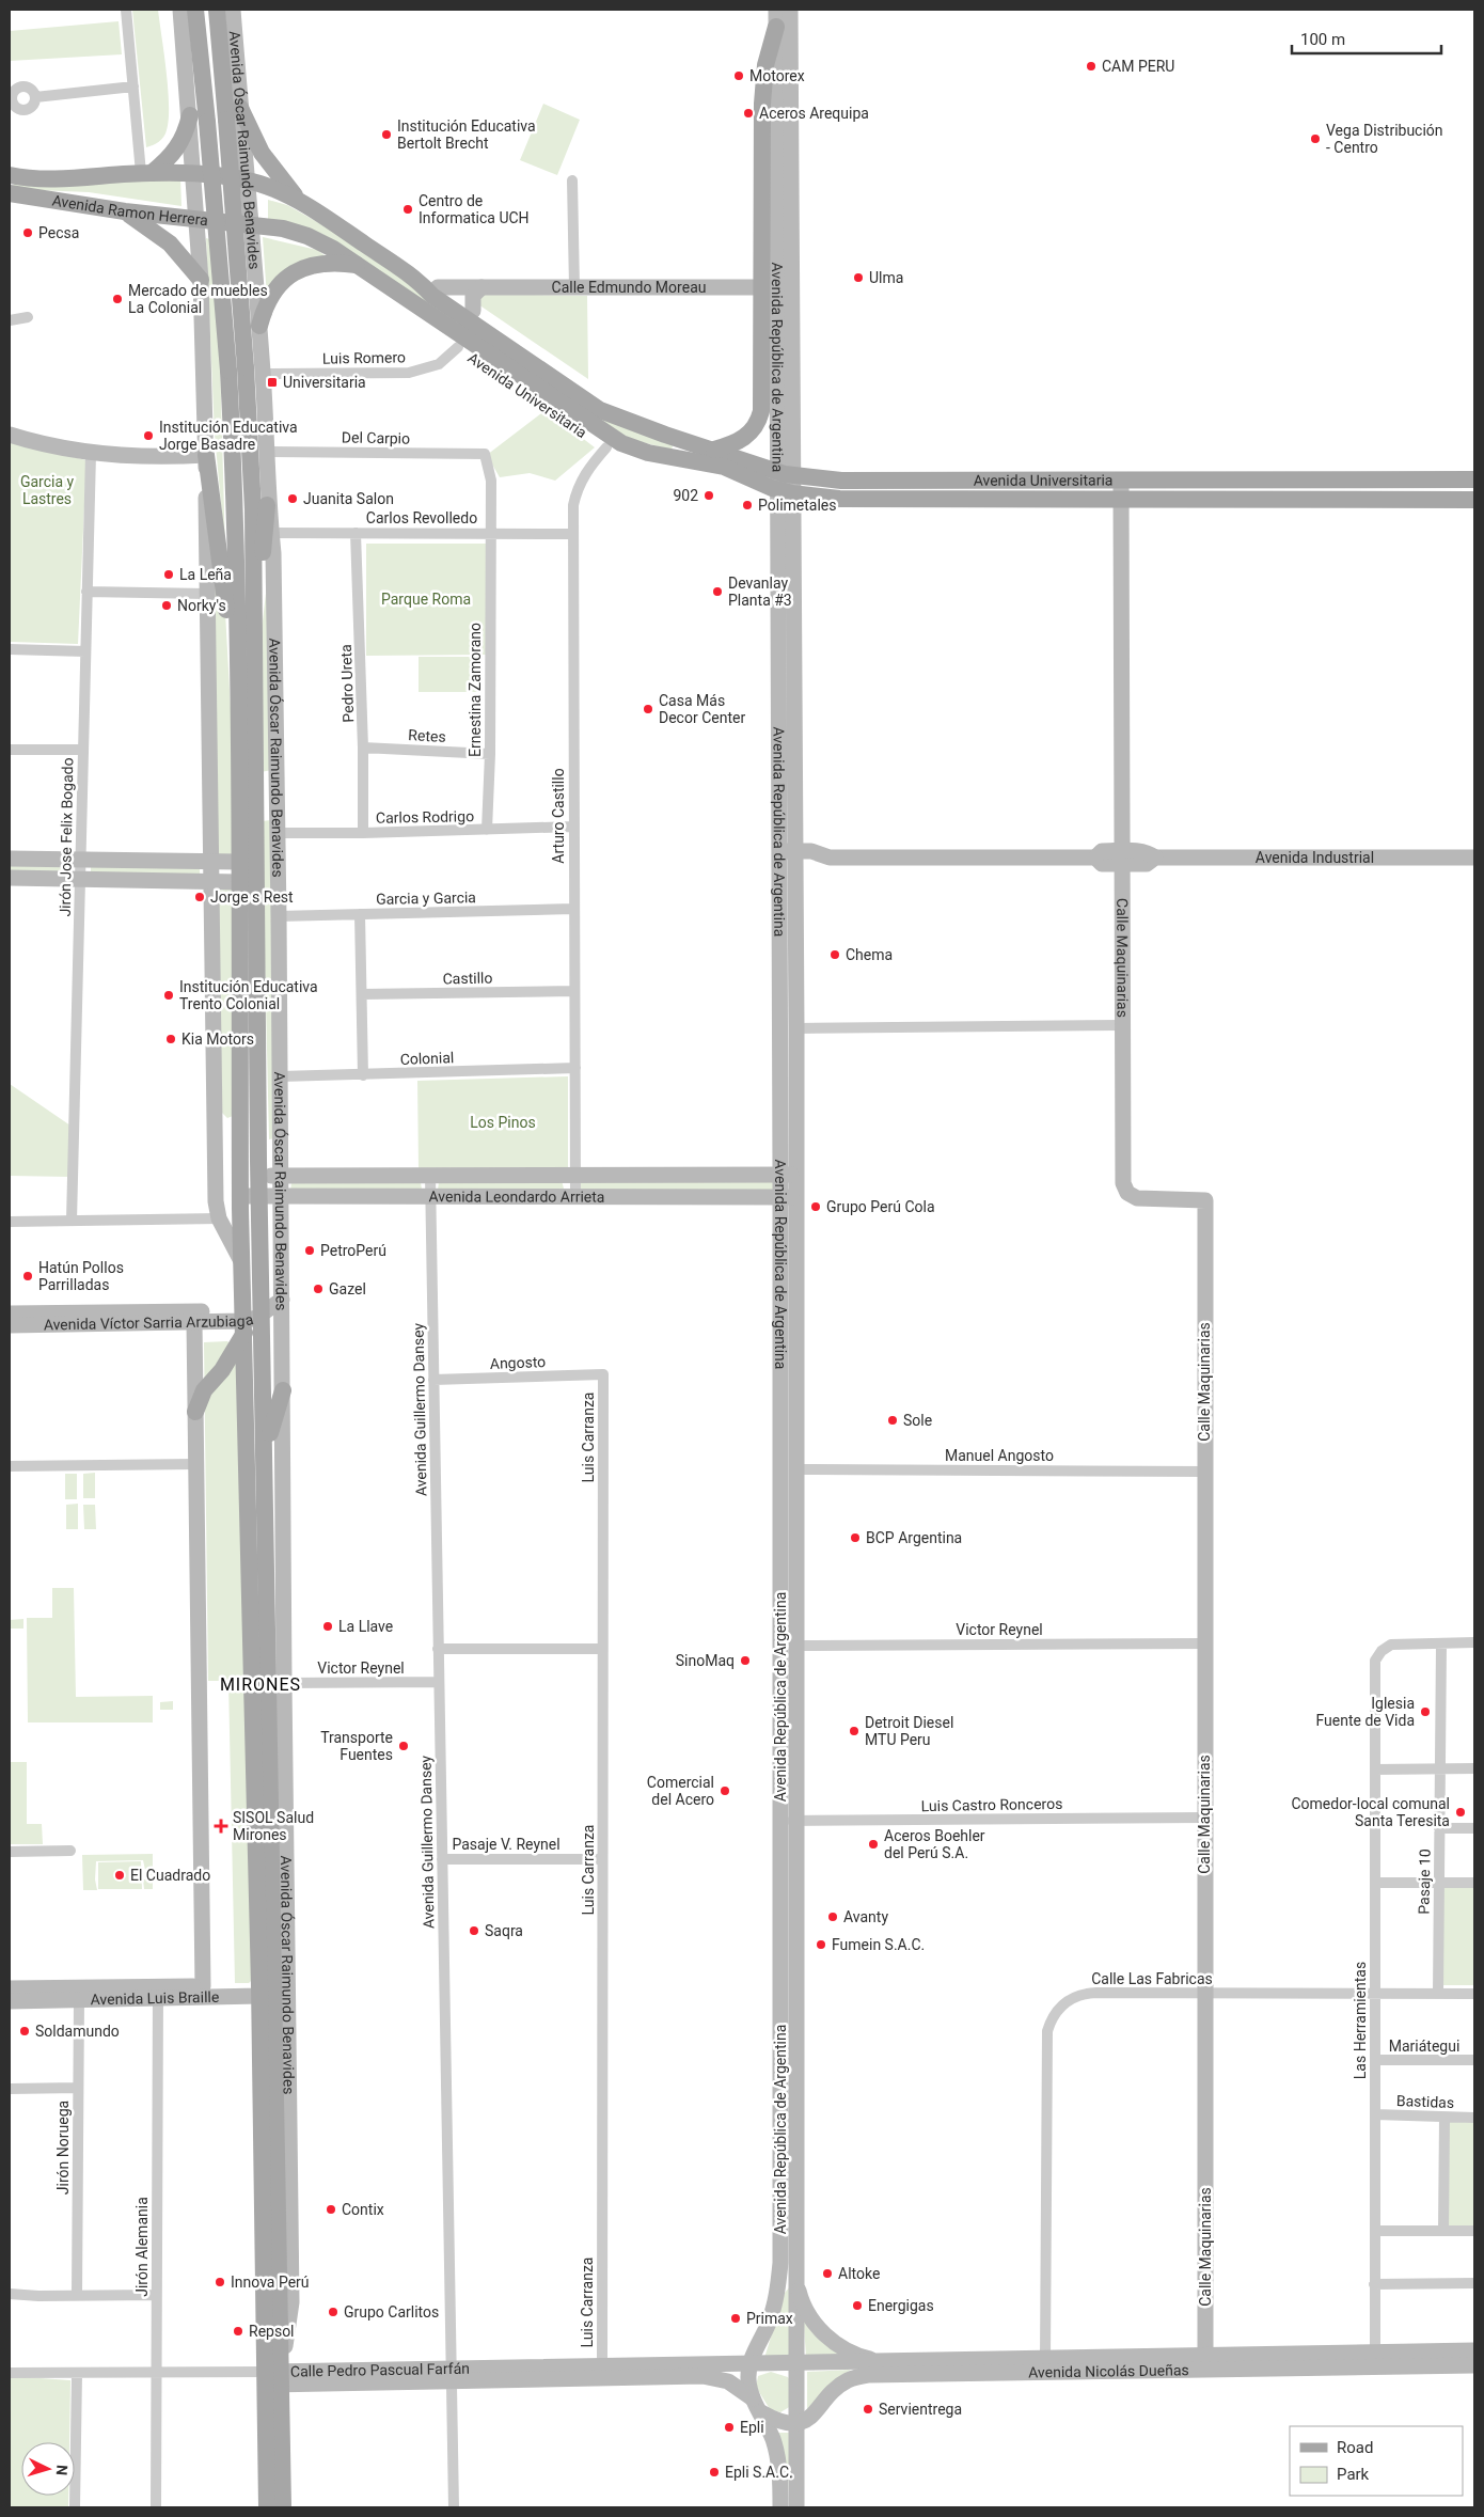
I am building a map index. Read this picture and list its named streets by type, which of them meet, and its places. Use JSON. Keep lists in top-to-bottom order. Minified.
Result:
{"streets":{"main road":["Avenida Óscar Raimundo Benavides","Avenida Ramon Herrera","Calle Edmundo Moreau","Avenida República de Argentina","Avenida Universitaria","Avenida Industrial","Calle Maquinarias","Avenida Leondardo Arrieta","Avenida Víctor Sarria Arzubiaga","Avenida Luis Braille","Calle Pedro Pascual Farfán","Avenida Nicolás Dueñas"],"street":["Luis Romero","Del Carpio","Carlos Revolledo","Pedro Ureta","Ernestina Zamorano","Retes","Arturo Castillo","Carlos Rodrigo","Jirón Jose Felix Bogado","Garcia y Garcia","Castillo","Colonial","Angosto","Avenida Guillermo Dansey","Luis Carranza","Manuel Angosto","Victor Reynel","Luis Castro Ronceros","Pasaje V. Reynel","Pasaje 10","Calle Las Fabricas","Las Herramientas","Mariátegui","Bastidas","Jirón Noruega","Jirón Alemania"]},"crossings":[["Avenida Óscar Raimundo Benavides","Avenida Ramon Herrera"],["Avenida Óscar Raimundo Benavides","Luis Romero"],["Avenida Óscar Raimundo Benavides","Avenida Universitaria"],["Avenida Óscar Raimundo Benavides","Del Carpio"],["Avenida Óscar Raimundo Benavides","Carlos Revolledo"],["Avenida Óscar Raimundo Benavides","Carlos Rodrigo"],["Avenida Óscar Raimundo Benavides","Garcia y Garcia"],["Avenida Óscar Raimundo Benavides","Colonial"],["Avenida Óscar Raimundo Benavides","Avenida Leondardo Arrieta"],["Avenida Óscar Raimundo Benavides","Avenida Víctor Sarria Arzubiaga"],["Avenida Óscar Raimundo Benavides","Victor Reynel"],["Avenida Óscar Raimundo Benavides","Avenida Luis Braille"],["Avenida Óscar Raimundo Benavides","Calle Pedro Pascual Farfán"],["Avenida Ramon Herrera","Avenida Universitaria"],["Calle Edmundo Moreau","Avenida Universitaria"],["Luis Romero","Avenida Universitaria"],["Avenida República de Argentina","Avenida Universitaria"],["Avenida República de Argentina","Avenida Industrial"],["Avenida República de Argentina","Avenida Leondardo Arrieta"],["Avenida República de Argentina","Manuel Angosto"],["Avenida República de Argentina","Victor Reynel"],["Avenida República de Argentina","Luis Castro Ronceros"],["Avenida República de Argentina","Calle Pedro Pascual Farfán"],["Avenida República de Argentina","Avenida Nicolás Dueñas"],["Avenida Universitaria","Arturo Castillo"],["Avenida Universitaria","Calle Maquinarias"],["Del Carpio","Ernestina Zamorano"],["Carlos Revolledo","Pedro Ureta"],["Carlos Revolledo","Ernestina Zamorano"],["Carlos Revolledo","Arturo Castillo"],["Pedro Ureta","Retes"],["Pedro Ureta","Carlos Rodrigo"],["Ernestina Zamorano","Retes"],["Ernestina Zamorano","Carlos Rodrigo"],["Arturo Castillo","Carlos Rodrigo"],["Arturo Castillo","Garcia y Garcia"],["Arturo Castillo","Castillo"],["Arturo Castillo","Colonial"],["Arturo Castillo","Avenida Leondardo Arrieta"],["Avenida Industrial","Calle Maquinarias"],["Calle Maquinarias","Manuel Angosto"],["Calle Maquinarias","Victor Reynel"],["Calle Maquinarias","Luis Castro Ronceros"],["Calle Maquinarias","Calle Las Fabricas"],["Calle Maquinarias","Avenida Nicolás Dueñas"],["Avenida Leondardo Arrieta","Avenida Guillermo Dansey"],["Angosto","Avenida Guillermo Dansey"],["Angosto","Luis Carranza"],["Avenida Guillermo Dansey","Victor Reynel"],["Avenida Guillermo Dansey","Pasaje V. Reynel"],["Avenida Guillermo Dansey","Calle Pedro Pascual Farfán"],["Luis Carranza","Pasaje V. Reynel"],["Luis Carranza","Calle Pedro Pascual Farfán"],["Pasaje 10","Calle Las Fabricas"],["Pasaje 10","Las Herramientas"],["Calle Las Fabricas","Las Herramientas"],["Calle Las Fabricas","Avenida Nicolás Dueñas"],["Avenida Luis Braille","Jirón Noruega"],["Avenida Luis Braille","Jirón Alemania"],["Las Herramientas","Mariátegui"],["Las Herramientas","Bastidas"],["Las Herramientas","Avenida Nicolás Dueñas"],["Jirón Alemania","Calle Pedro Pascual Farfán"],["Calle Pedro Pascual Farfán","Avenida Nicolás Dueñas"]],"districts":["MIRONES"],"parks":["Garcia y Lastres","Parque Roma","Los Pinos"],"places":{"other":["CAM PERU","Motorex","Aceros Arequipa","Institución Educativa Bertolt Brecht","Vega Distribución - Centro","Centro de Informatica UCH","Pecsa","Ulma","Mercado de muebles La Colonial","Institución Educativa Jorge Basadre","902","Juanita Salon","Polimetales","La Leña","Devanlay Planta #3","Norky's","Casa Más Decor Center","Jorge s Rest","Chema","Institución Educativa Trento Colonial","Kia Motors","Grupo Perú Cola","PetroPerú","Hatún Pollos Parrilladas","Gazel","Sole","BCP Argentina","La Llave","SinoMaq","Iglesia Fuente de Vida","Detroit Diesel MTU Peru","Transporte Fuentes","Comercial del Acero","Comedor-local comunal Santa Teresita","Aceros Boehler del Perú S.A.","El Cuadrado","Avanty","Saqra","Fumein S.A.C.","Soldamundo","Contix","Altoke","Innova Perú","Energigas","Grupo Carlitos","Primax","Repsol","Servientrega","Epli","Epli S.A.C."],"transit":["Universitaria"],"health":["SISOL Salud Mirones"]},"legend":["Road","Park"],"scale_bar":"100 m","north":"right"}
